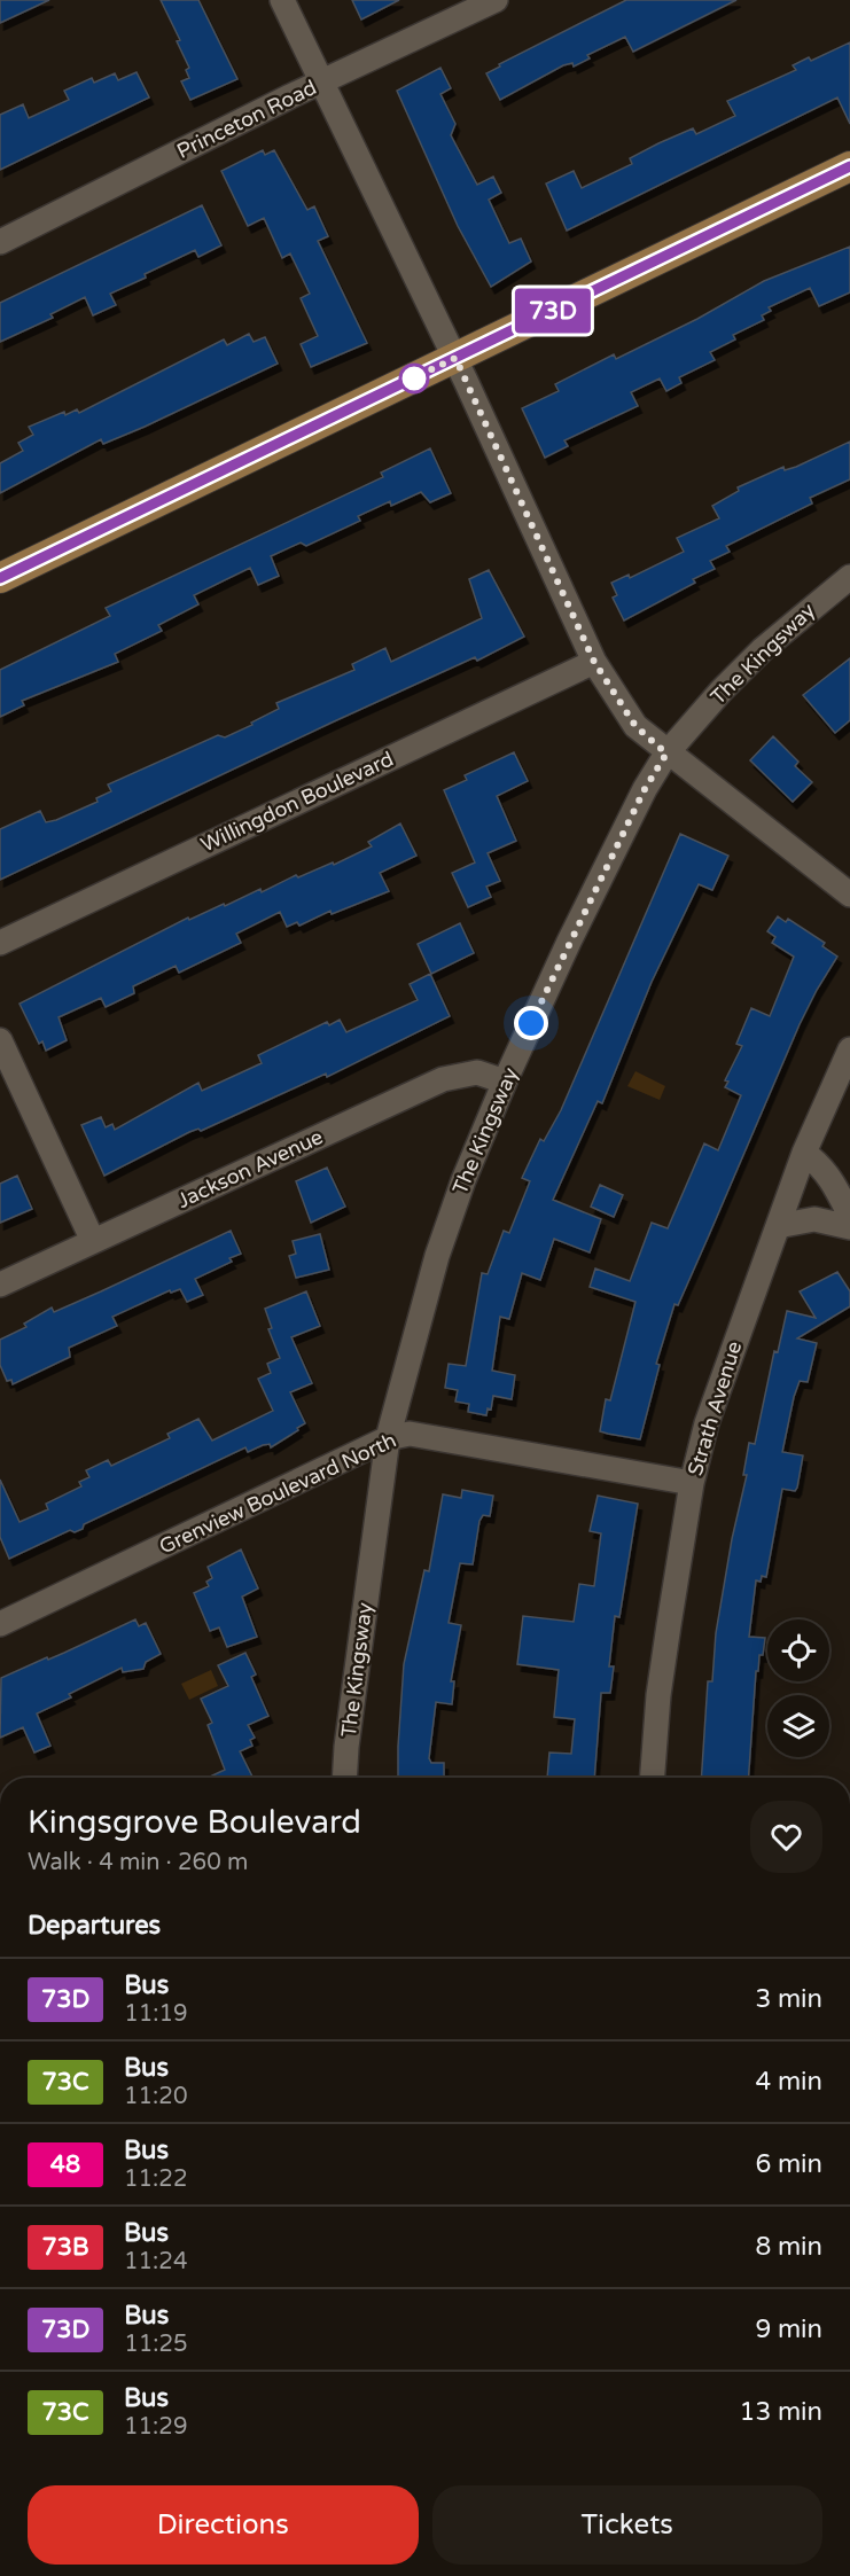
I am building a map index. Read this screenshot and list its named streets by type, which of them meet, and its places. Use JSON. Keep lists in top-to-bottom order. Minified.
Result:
{"streets":{"street":["Princeton Road","The Kingsway","Willingdon Boulevard","Jackson Avenue","Strath Avenue","Grenview Boulevard North"]},"crossings":[["The Kingsway","Jackson Avenue"],["The Kingsway","Grenview Boulevard North"],["Strath Avenue","Grenview Boulevard North"]],"lines":["bus line 73D"],"page":{"on_map":"73D","heading":[["Kingsgrove Boulevard","Walk · 4 min · 260 m"],"Departures"],"list":[{"mark":"73D","name":"Bus","note":"11:19","value":"3 min"},{"mark":"73C","name":"Bus","note":"11:20","value":"4 min"},{"mark":"48","name":"Bus","note":"11:22","value":"6 min"},{"mark":"73B","name":"Bus","note":"11:24","value":"8 min"},{"mark":"73D","name":"Bus","note":"11:25","value":"9 min"},{"mark":"73C","name":"Bus","note":"11:29","value":"13 min"}],"buttons":["Directions","Tickets"]}}
